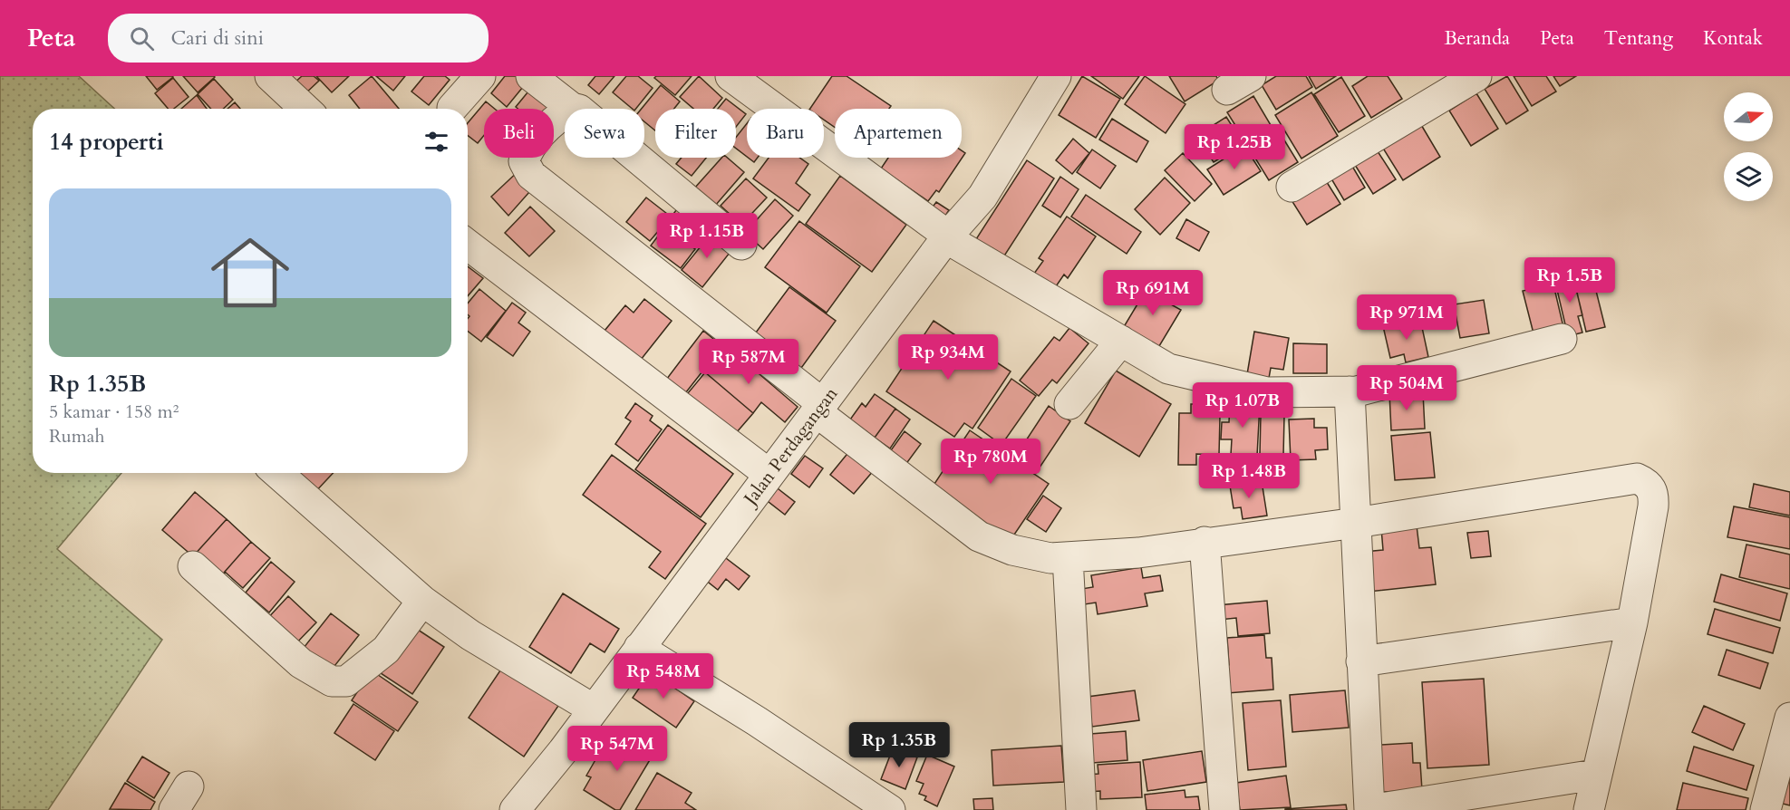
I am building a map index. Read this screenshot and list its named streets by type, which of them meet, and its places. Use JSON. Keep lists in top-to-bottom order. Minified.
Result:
{"streets":{"street":["Jalan Perdagangan"]},"north":"right","page":{"header":"Peta","search":"Cari di sini","nav":["Beranda","Peta","Tentang","Kontak"],"chip":["Beli","Sewa","Filter","Baru","Apartemen"],"heading":"14 properti","price":["Rp 1.25B","Rp 1.15B","Rp 1.5B","Rp 691M","Rp 971M","Rp 934M","Rp 587M","Rp 504M","Rp 1.07B","Rp 780M","Rp 1.48B","Rp 548M","Rp 1.35B","Rp 547M"],"list":[{"name":"Rp 1.35B","note":"5 kamar · 158 m² · Rumah"}]}}
